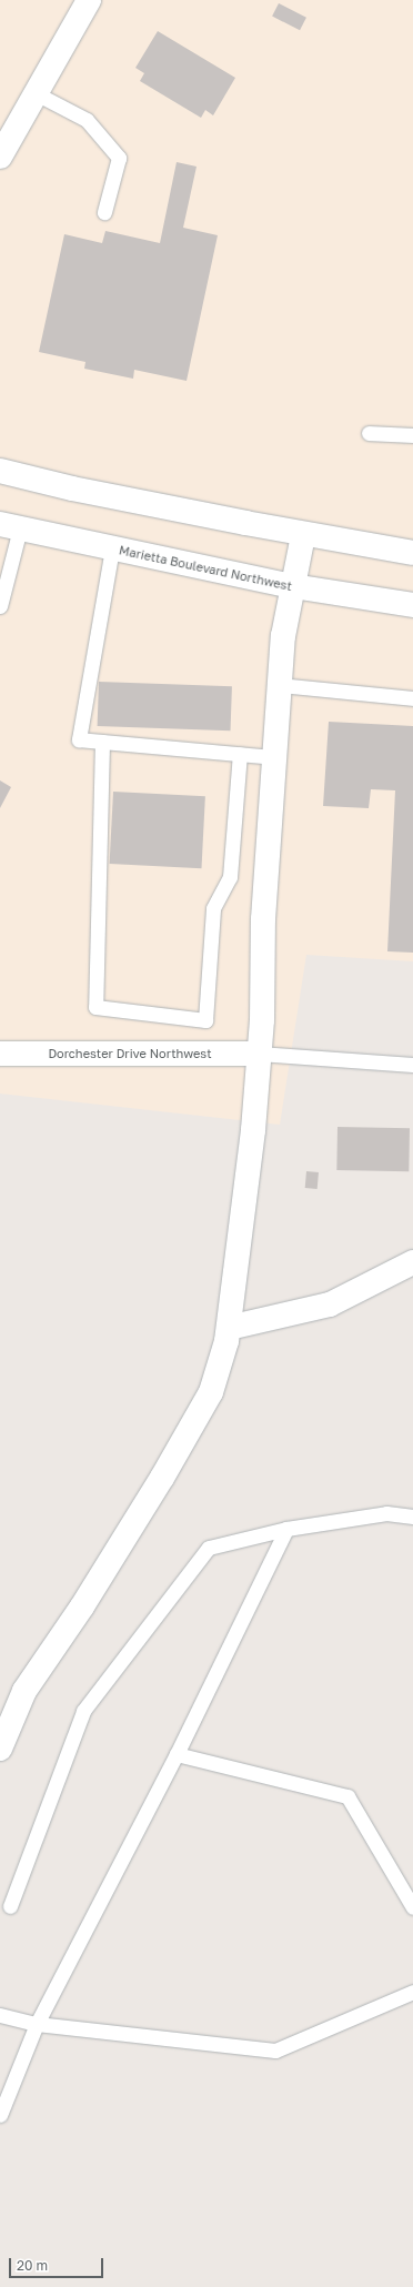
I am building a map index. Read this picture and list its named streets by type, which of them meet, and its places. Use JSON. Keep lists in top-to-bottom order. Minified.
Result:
{"streets":{"street":["Marietta Boulevard Northwest","Dorchester Drive Northwest"]},"scale_bar":"20 m"}
